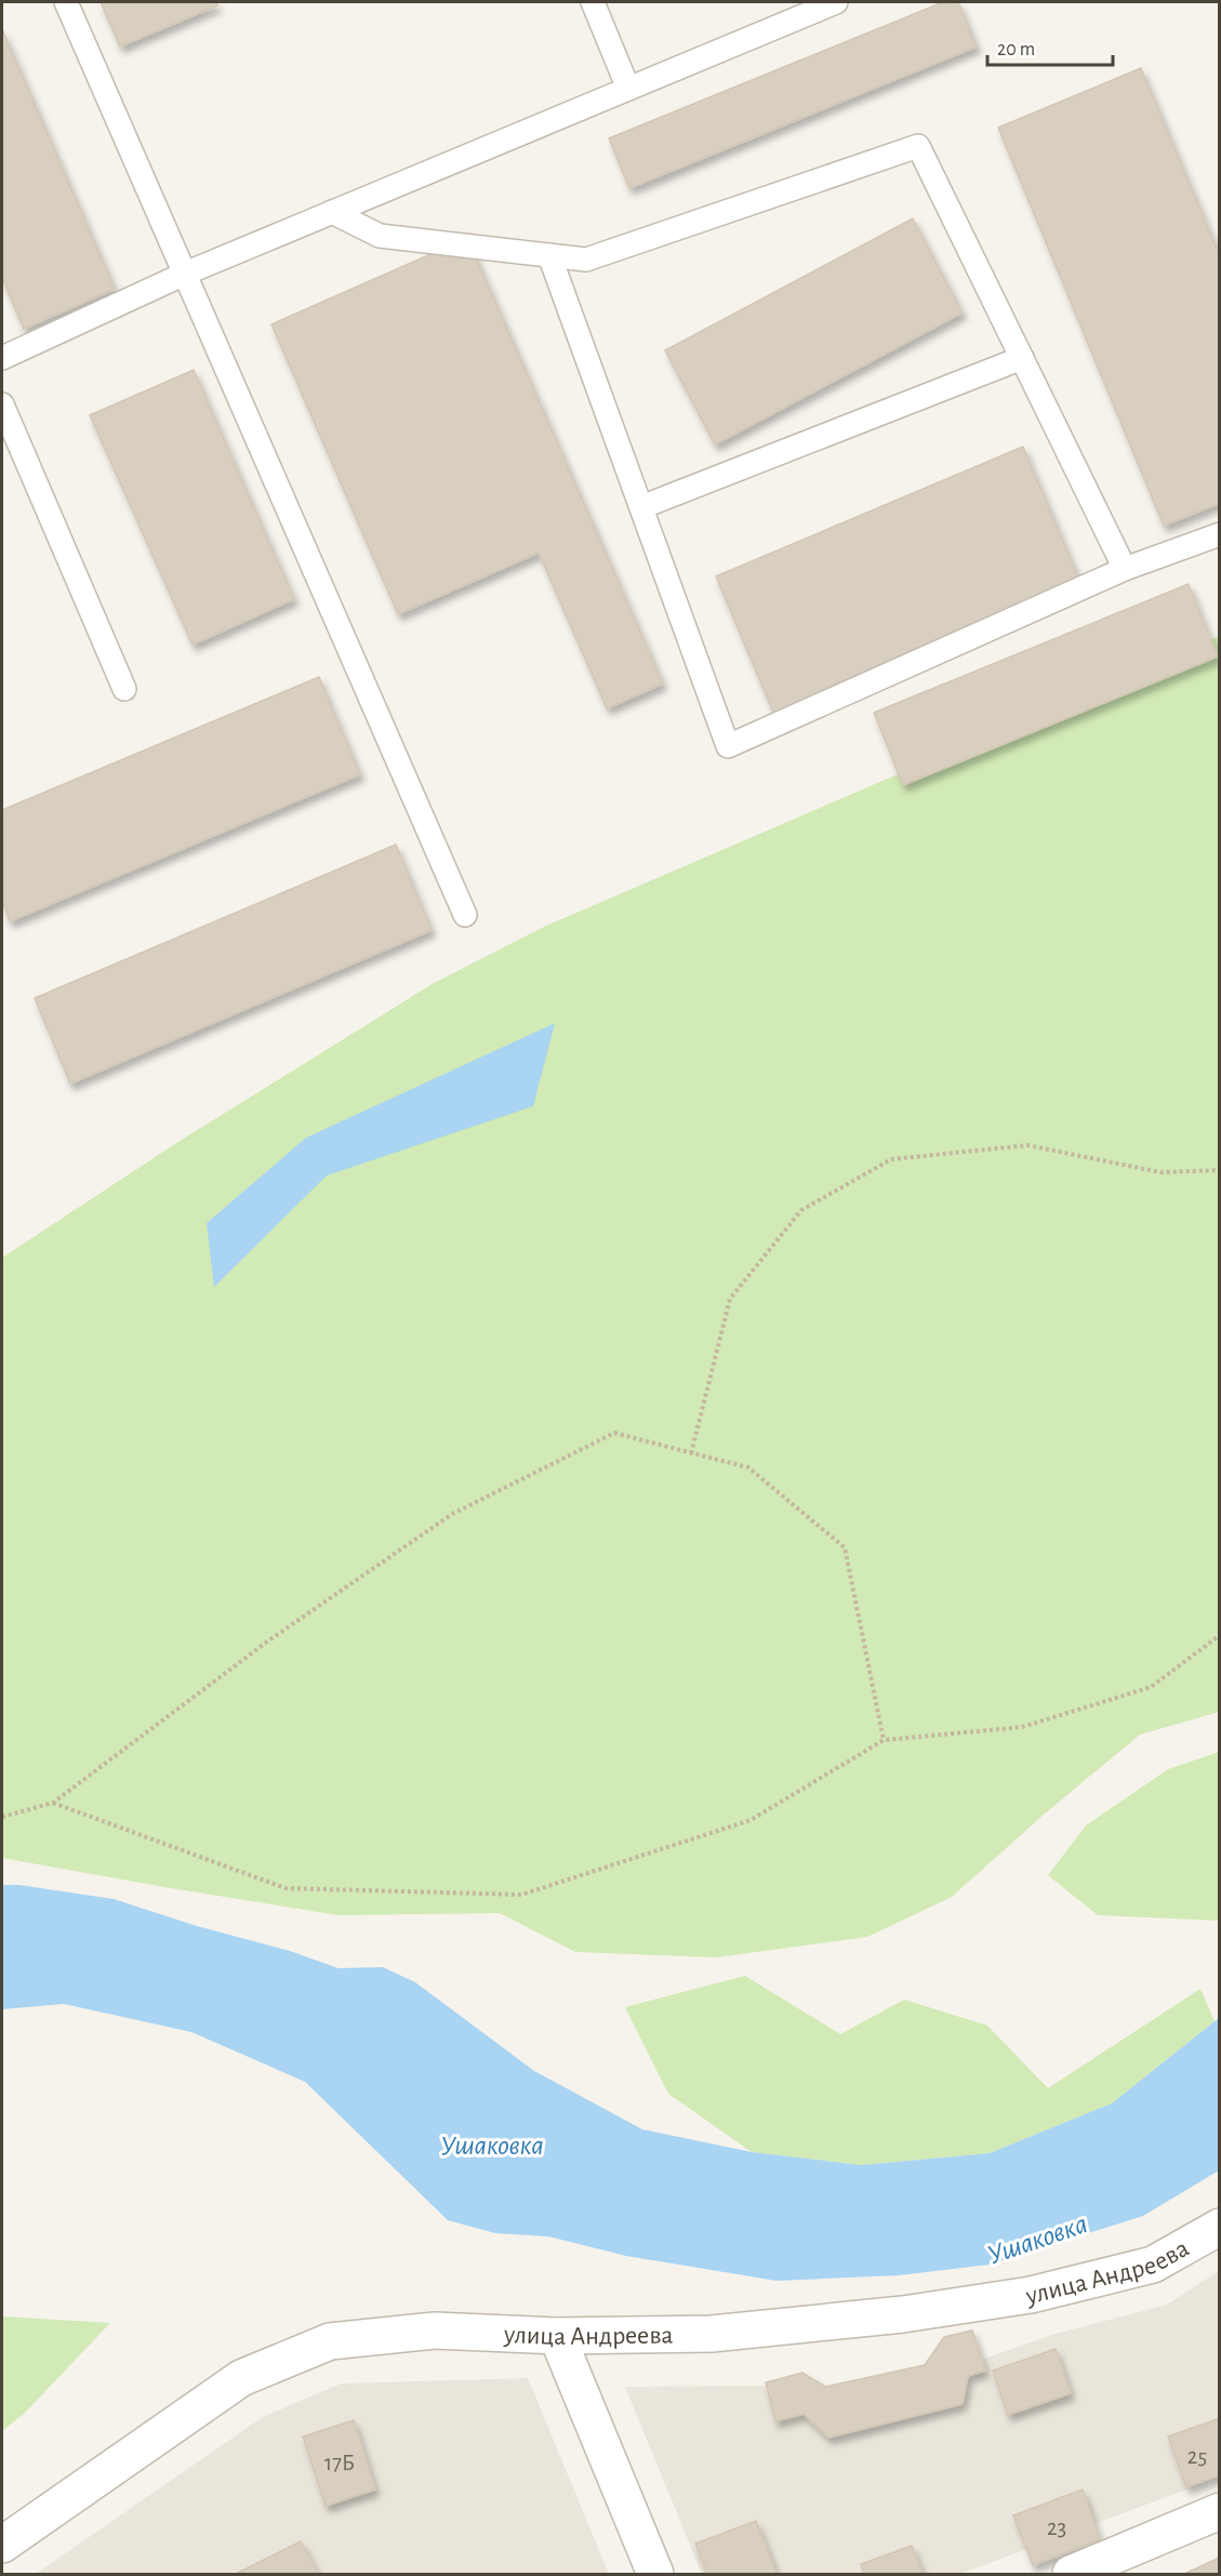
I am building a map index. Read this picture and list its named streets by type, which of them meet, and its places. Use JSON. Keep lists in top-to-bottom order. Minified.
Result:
{"streets":{"street":["улица Андреева"]},"water":["Ушаковка"],"house_numbers":["25","17Б","23"],"scale_bar":"20 m"}
